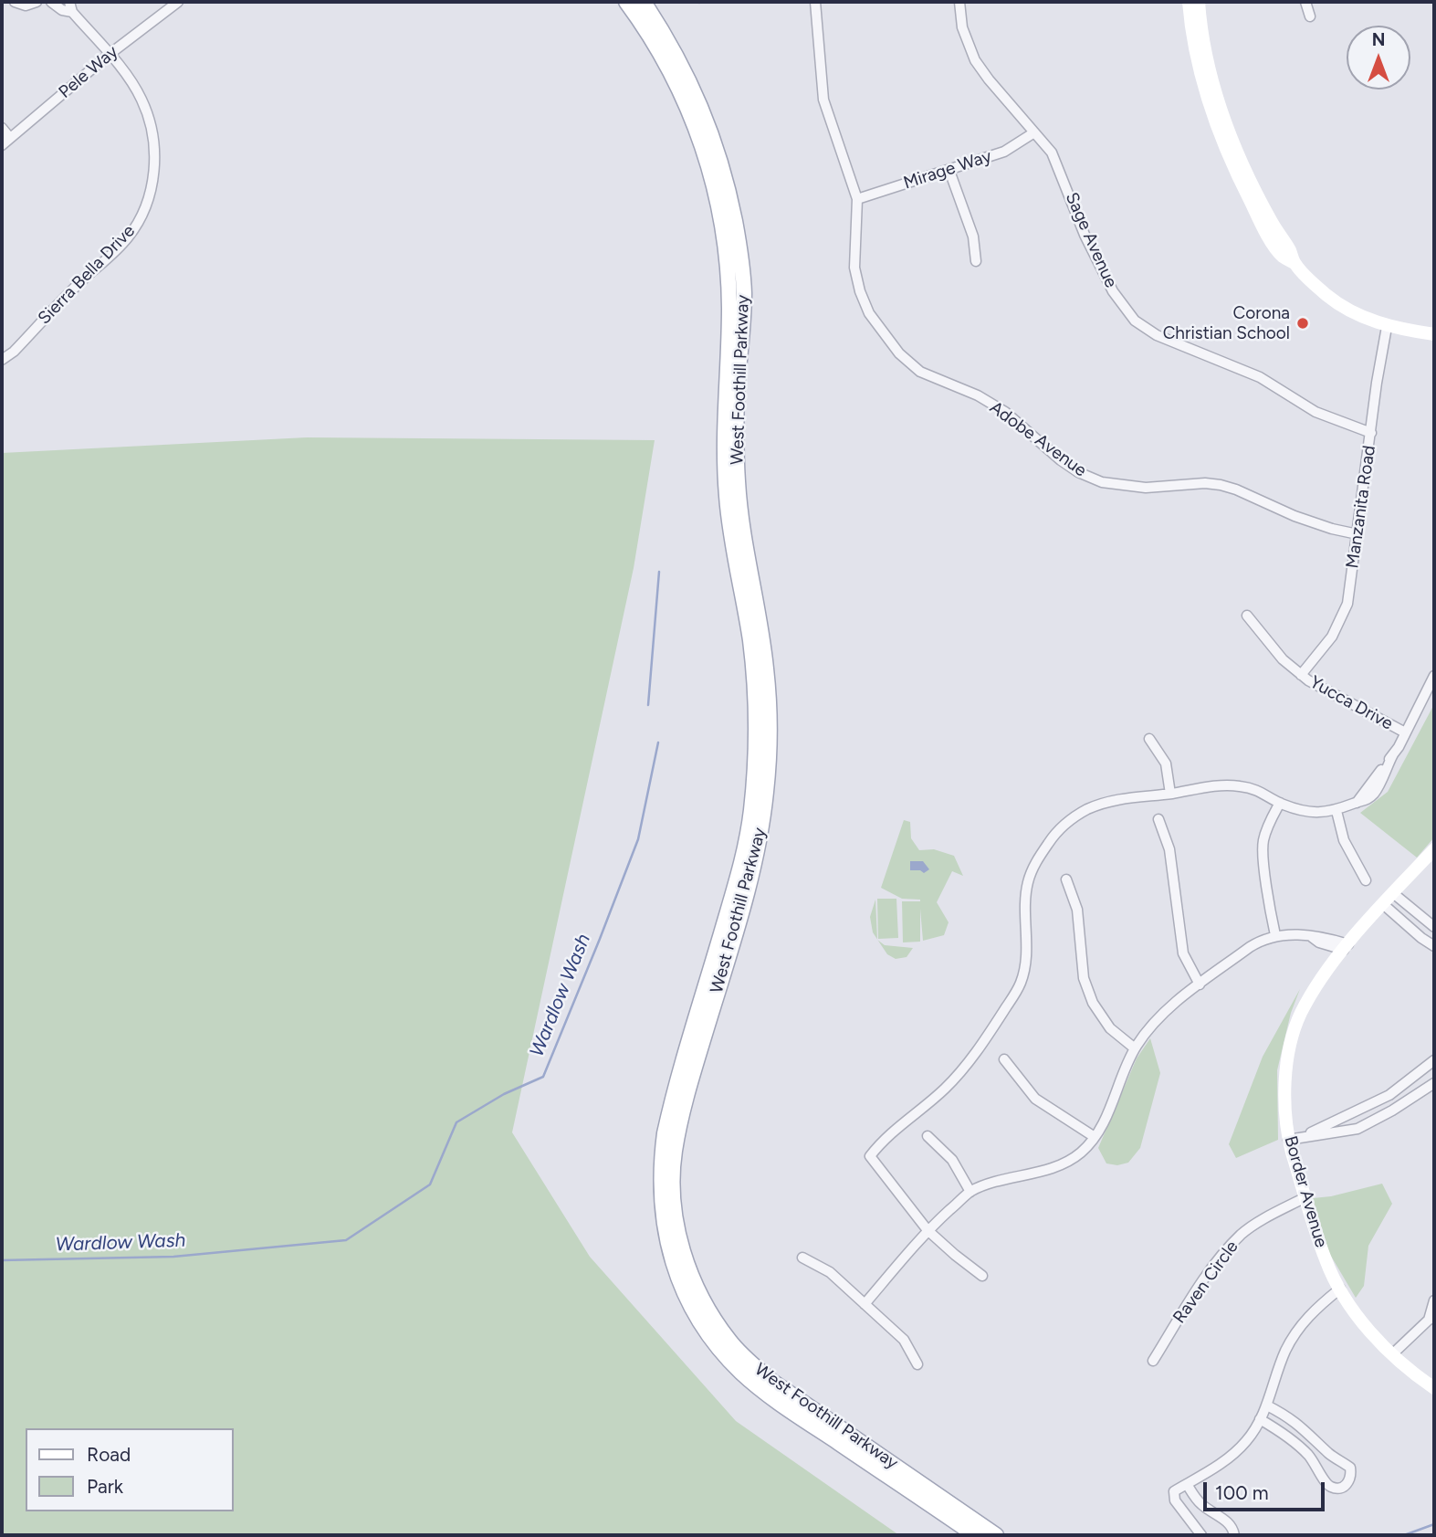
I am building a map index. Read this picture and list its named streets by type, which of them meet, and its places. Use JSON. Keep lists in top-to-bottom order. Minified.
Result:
{"streets":{"main road":["West Foothill Parkway","Border Avenue"],"street":["Pele Way","Mirage Way","Sage Avenue","Sierra Bella Drive","Adobe Avenue","Manzanita Road","Yucca Drive","Raven Circle"]},"crossings":[["Pele Way","Sierra Bella Drive"],["Mirage Way","Sage Avenue"],["Mirage Way","Adobe Avenue"],["Sage Avenue","Manzanita Road"],["Adobe Avenue","Manzanita Road"],["Manzanita Road","Yucca Drive"],["Border Avenue","Raven Circle"]],"water":["Wardlow Wash"],"places":["Corona Christian School"],"legend":["Road","Park"],"scale_bar":"100 m","north":"top"}
